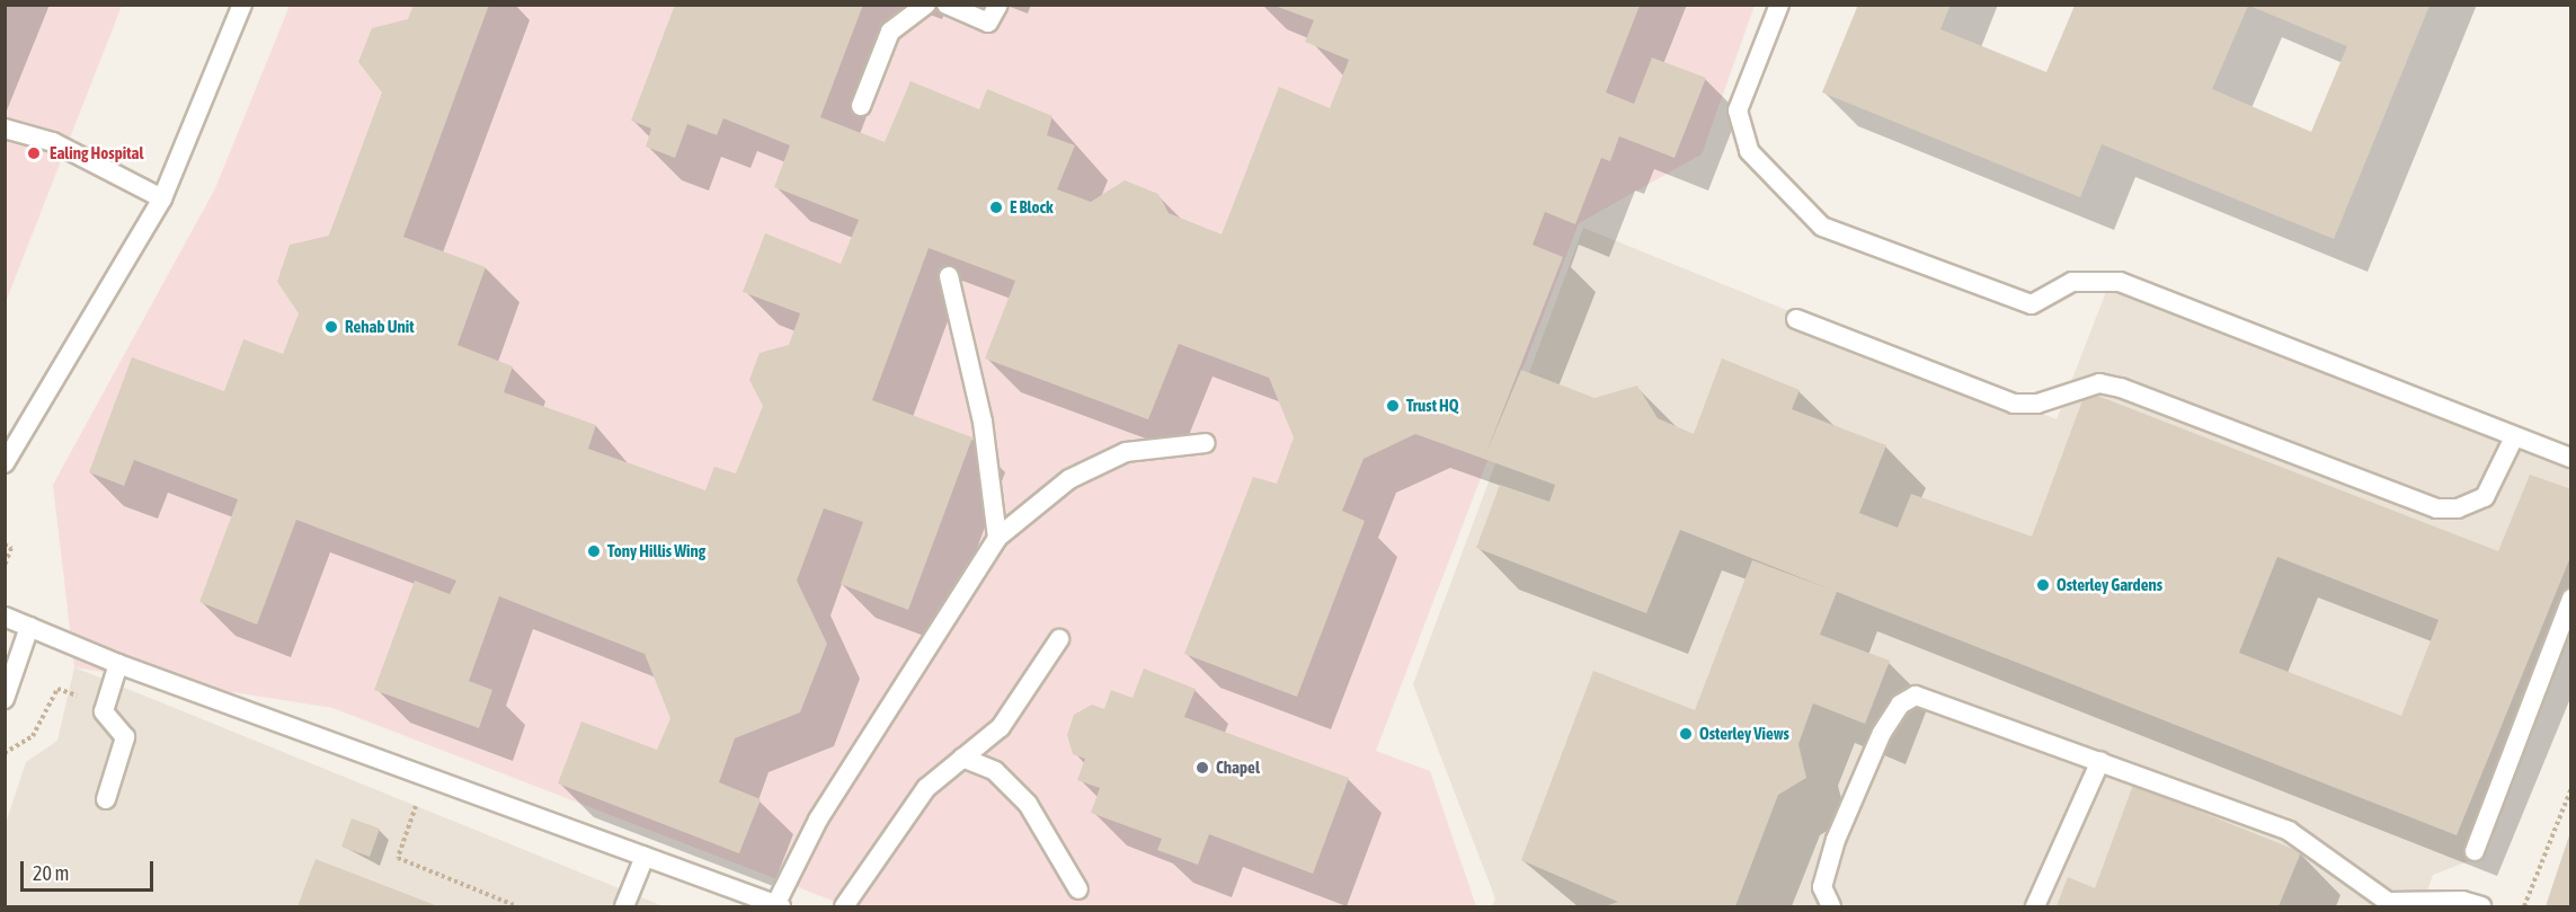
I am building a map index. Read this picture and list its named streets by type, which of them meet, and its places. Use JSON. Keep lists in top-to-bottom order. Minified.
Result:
{"places":["Ealing Hospital","E Block","Rehab Unit","Trust HQ","Tony Hillis Wing","Osterley Gardens","Osterley Views","Chapel"],"scale_bar":"20 m"}
